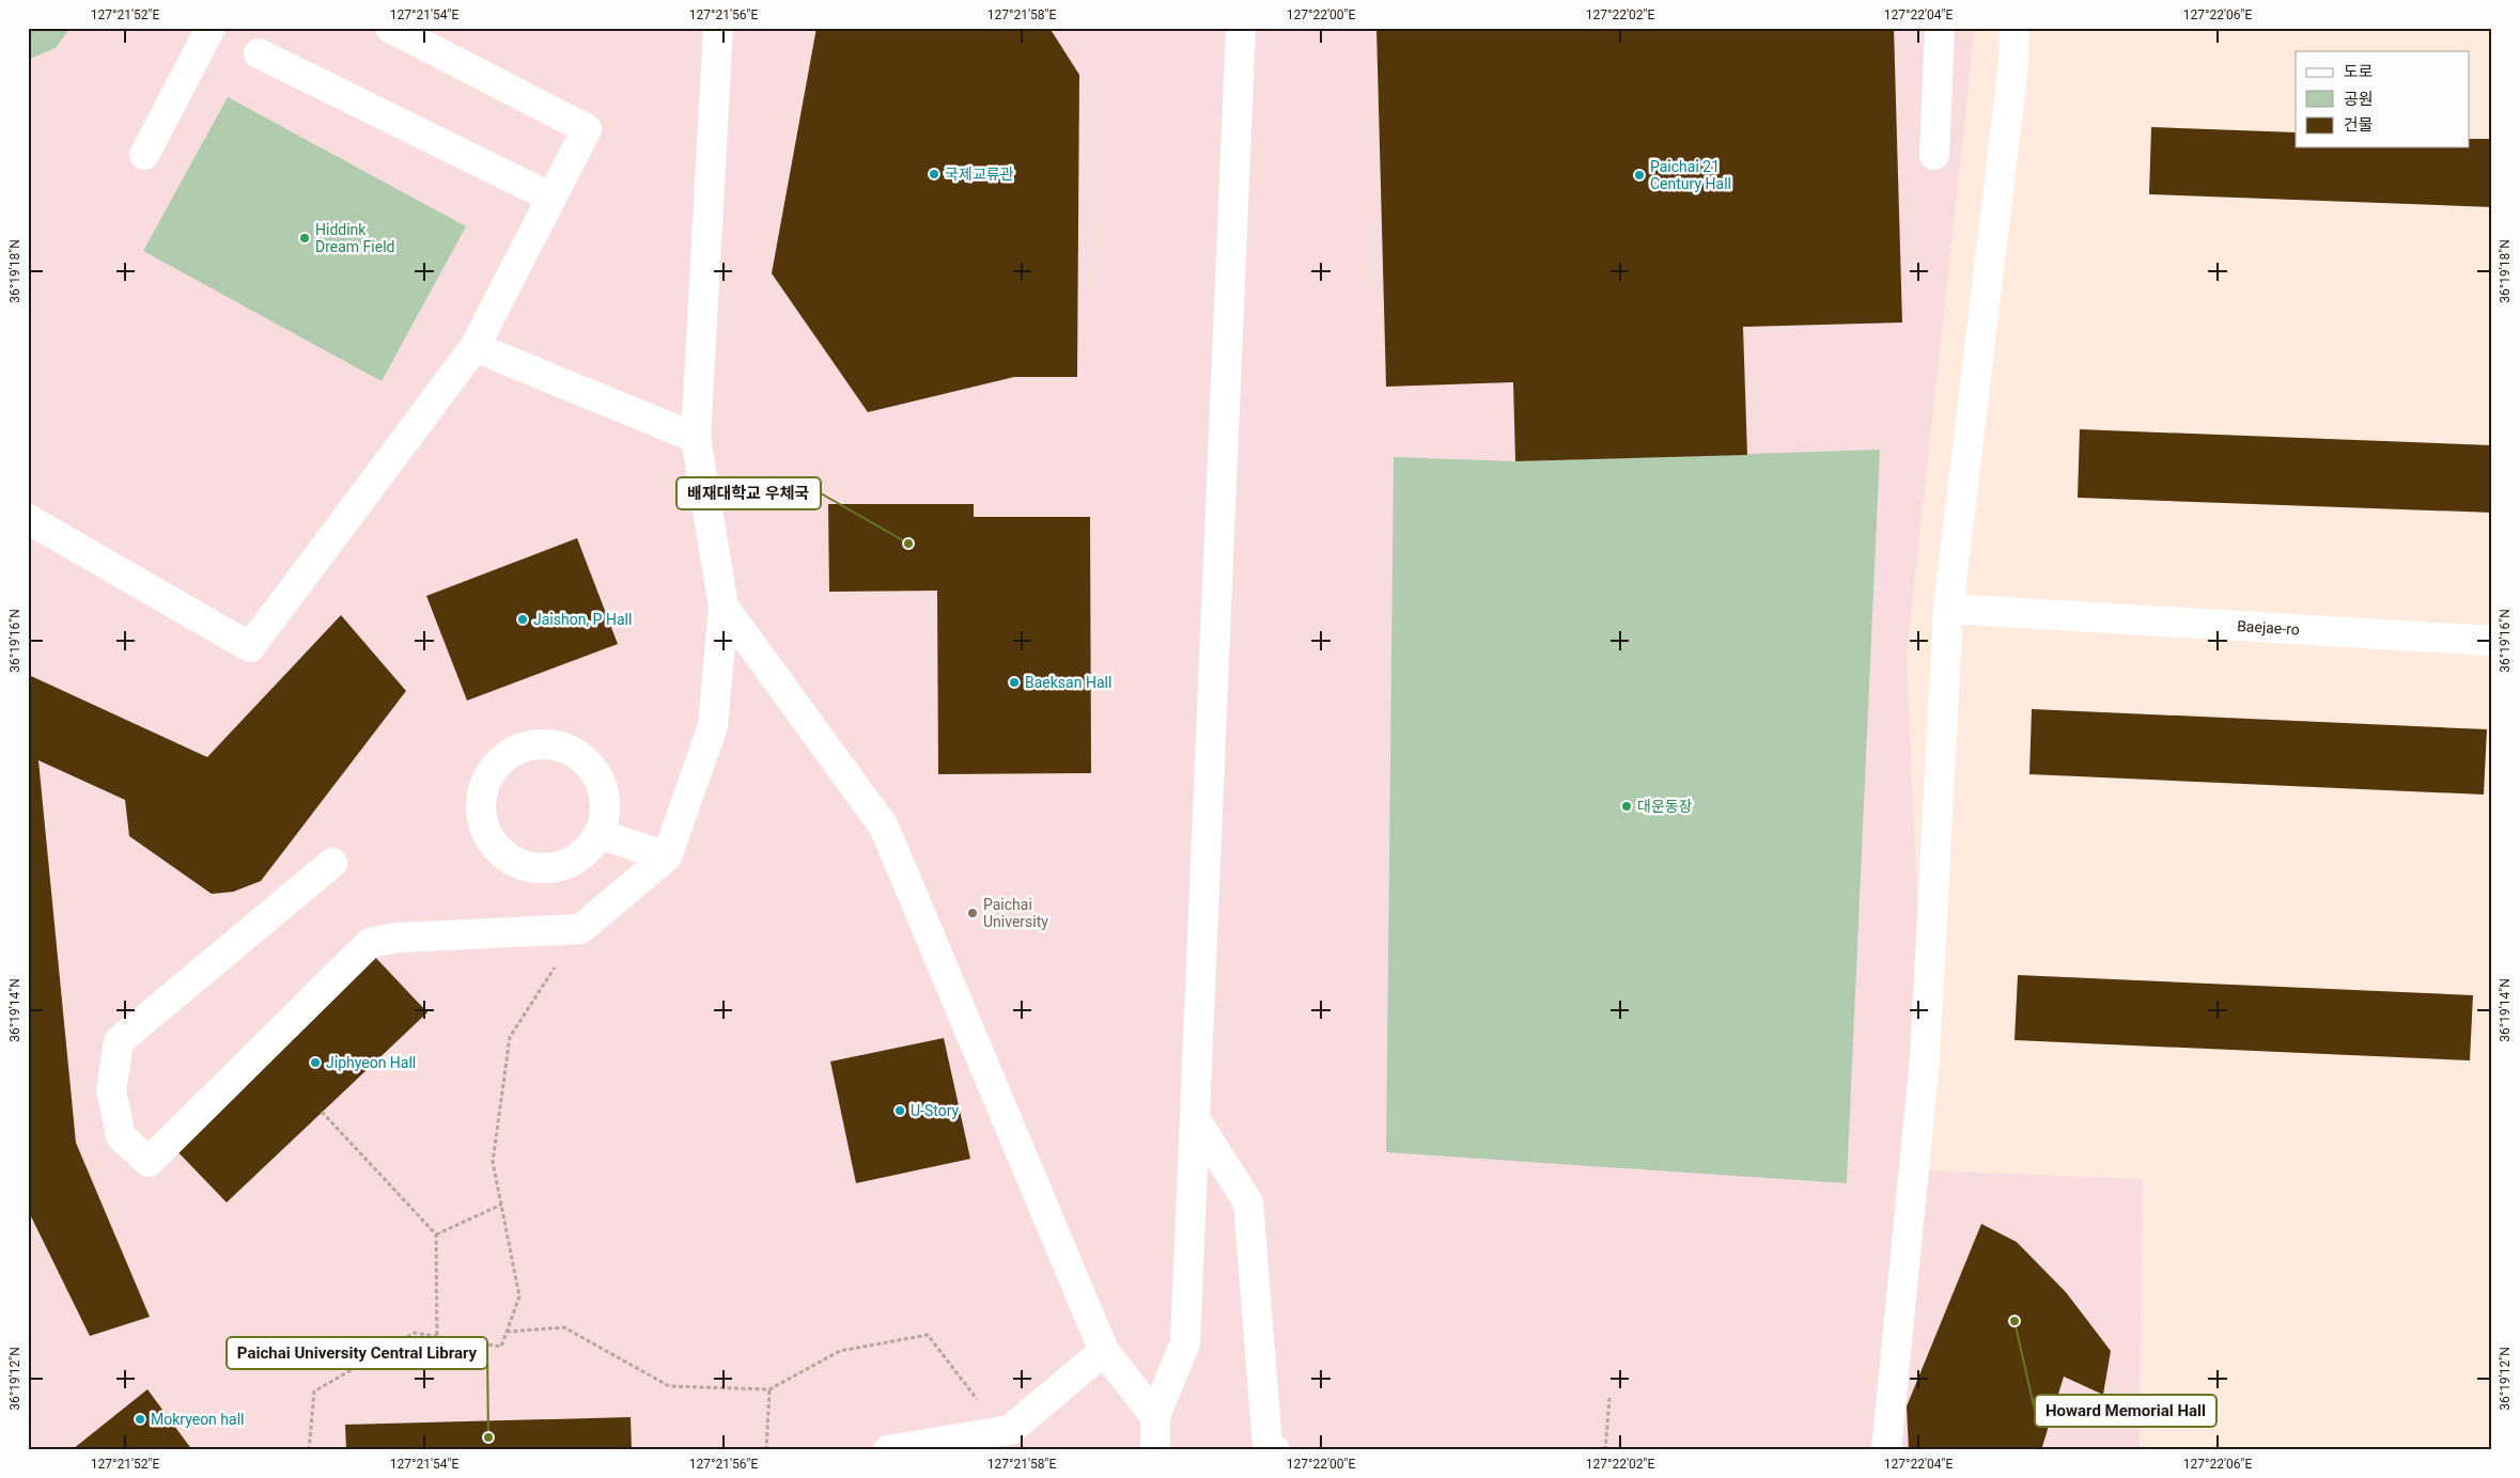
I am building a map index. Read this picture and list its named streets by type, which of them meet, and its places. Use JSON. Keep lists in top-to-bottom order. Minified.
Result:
{"streets":{"street":["Baejae-ro"]},"places":["국제교류관","Paichai 21 Century Hall","Hiddink Dream Field","배재대학교 우체국","Jaishon, P Hall","Baeksan Hall","대운동장","Paichai University","Jiphyeon Hall","U-Story","Howard Memorial Hall","Mokryeon hall","Paichai University Central Library"],"legend":["도로","공원","건물"],"coordinates":["127°21'52\"E","127°21'54\"E","127°21'56\"E","127°21'58\"E","127°22'00\"E","127°22'02\"E","127°22'04\"E","127°22'06\"E","36°19'18\"N","36°19'16\"N","36°19'14\"N","36°19'12\"N"]}
